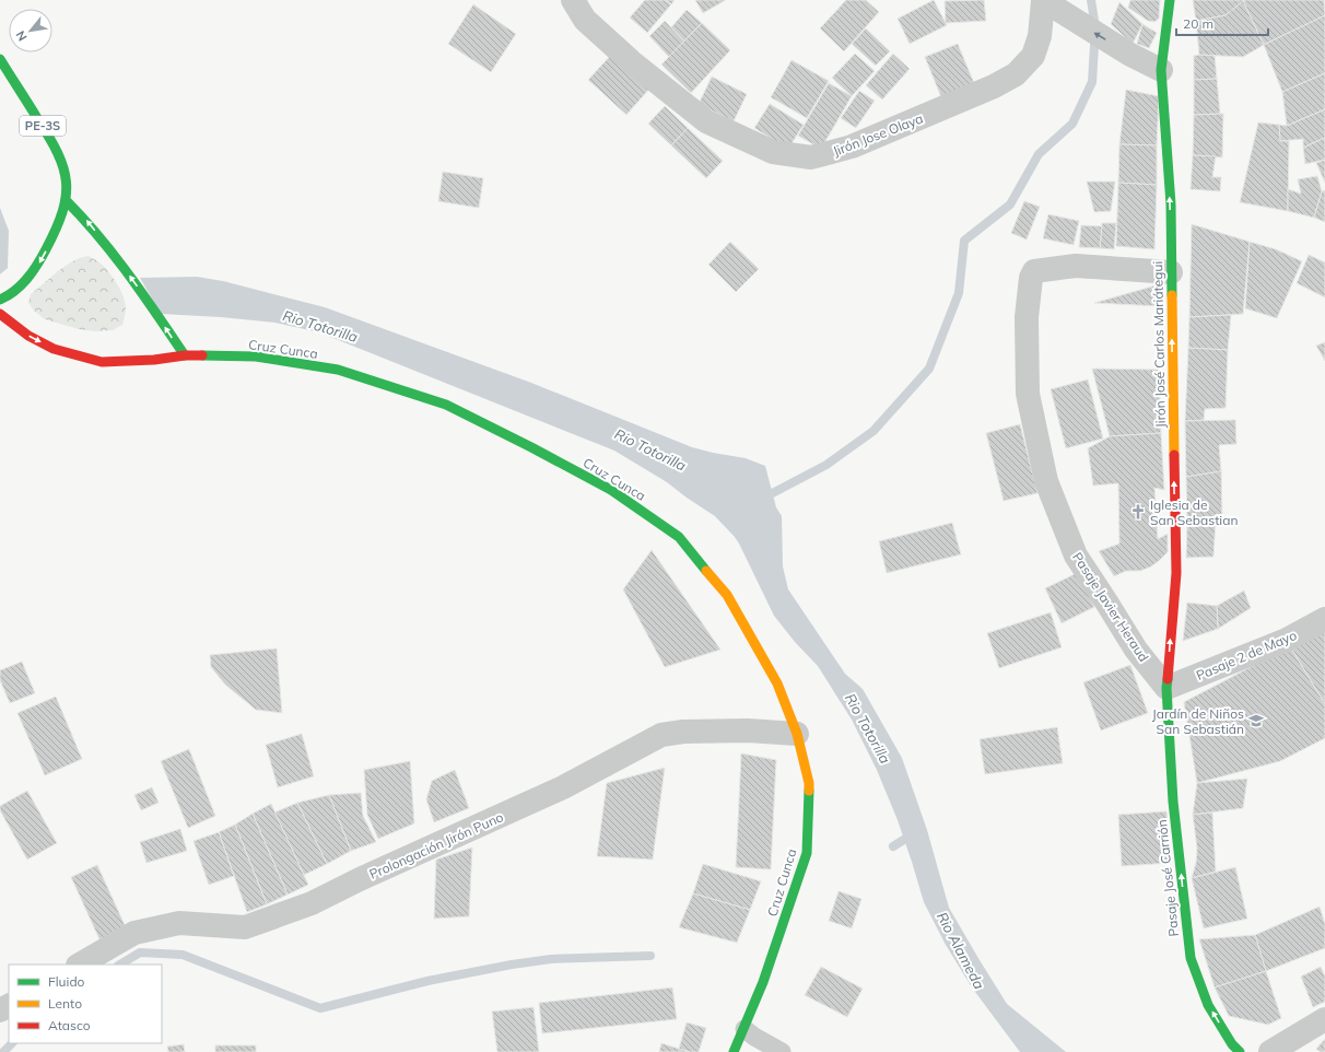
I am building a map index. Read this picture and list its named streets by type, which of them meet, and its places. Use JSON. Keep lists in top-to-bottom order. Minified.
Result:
{"streets":{"main road":["PE-3S","Jirón José Carlos Mariátegui","Cruz Cunca","Pasaje José Carrión"],"street":["Jirón Jose Olaya","Pasaje Javier Heraud","Pasaje 2 de Mayo","Prolongación Jirón Puno"]},"crossings":[["Jirón José Carlos Mariátegui","Pasaje Javier Heraud"],["Jirón José Carlos Mariátegui","Pasaje 2 de Mayo"],["Jirón José Carlos Mariátegui","Pasaje José Carrión"],["Cruz Cunca","Prolongación Jirón Puno"],["Pasaje Javier Heraud","Pasaje 2 de Mayo"],["Pasaje Javier Heraud","Pasaje José Carrión"],["Pasaje 2 de Mayo","Pasaje José Carrión"]],"one_way":["Jirón José Carlos Mariátegui","Pasaje José Carrión"],"water":["Rio Totorilla","Rio Alameda"],"places":{"church":["Iglesia de San Sebastian"],"school or university":["Jardín de Niños San Sebastián"]},"legend":["Fluido","Lento","Atasco"],"scale_bar":"20 m","north":"bottom left"}
